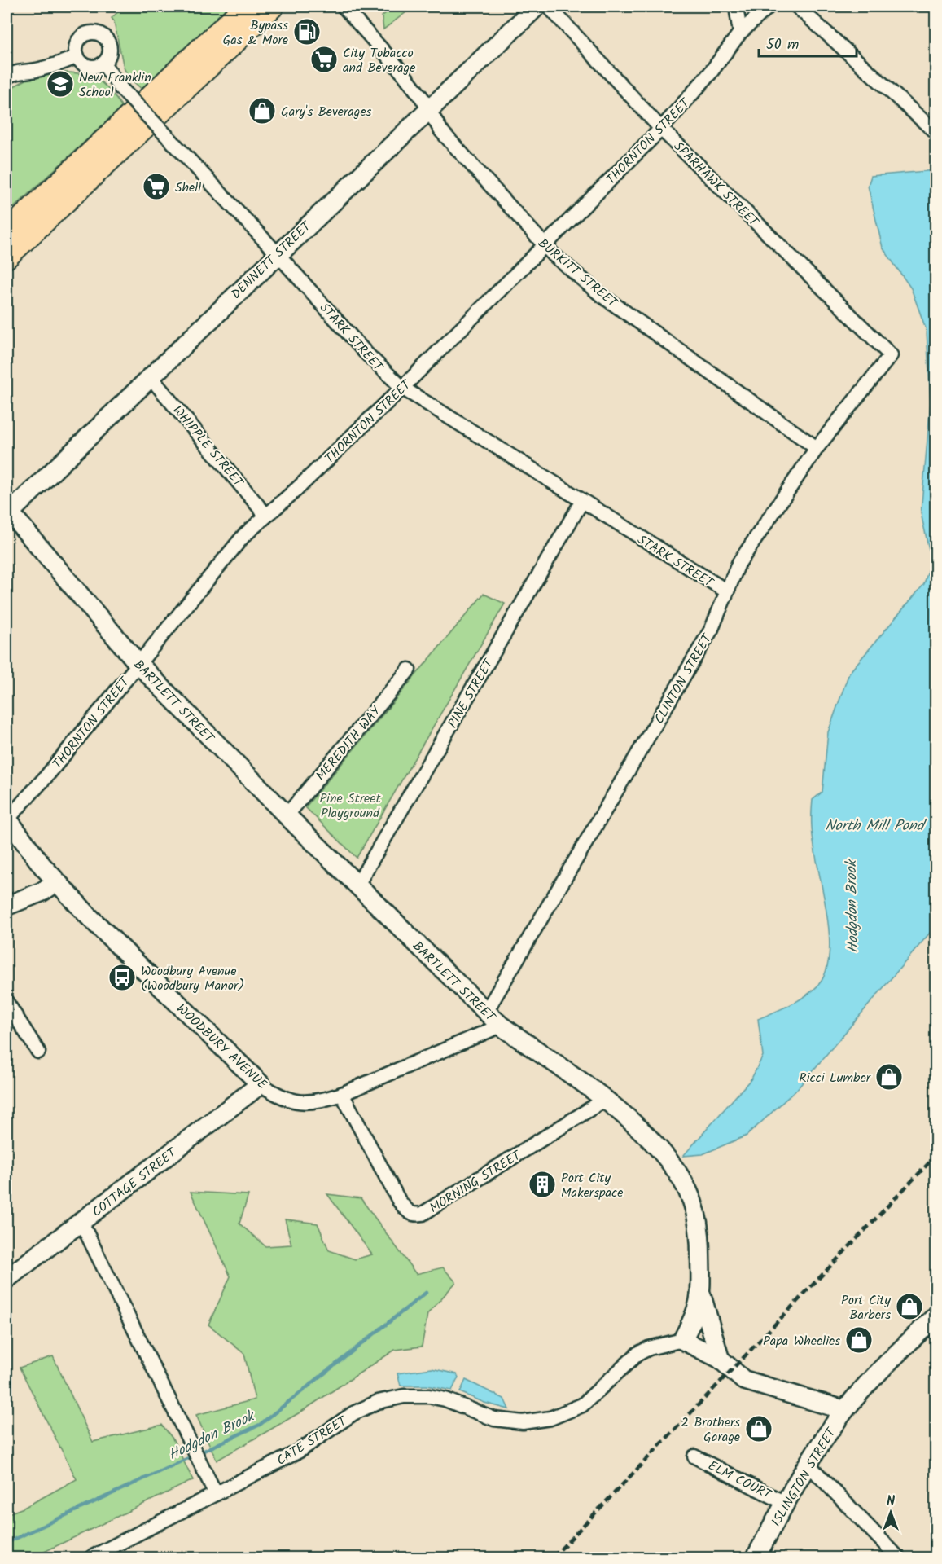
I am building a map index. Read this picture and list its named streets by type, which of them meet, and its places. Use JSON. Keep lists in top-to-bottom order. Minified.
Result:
{"streets":{"street":["THORNTON STREET","SPARHAWK STREET","DENNETT STREET","BURKITT STREET","STARK STREET","WHIPPLE STREET","CLINTON STREET","PINE STREET","BARTLETT STREET","MEREDITH WAY","WOODBURY AVENUE","MORNING STREET","COTTAGE STREET","CATE STREET","ISLINGTON STREET","ELM COURT"]},"crossings":[["THORNTON STREET","SPARHAWK STREET"],["THORNTON STREET","BURKITT STREET"],["THORNTON STREET","STARK STREET"],["THORNTON STREET","WHIPPLE STREET"],["THORNTON STREET","BARTLETT STREET"],["THORNTON STREET","WOODBURY AVENUE"],["SPARHAWK STREET","CLINTON STREET"],["DENNETT STREET","BURKITT STREET"],["DENNETT STREET","STARK STREET"],["DENNETT STREET","WHIPPLE STREET"],["DENNETT STREET","BARTLETT STREET"],["BURKITT STREET","CLINTON STREET"],["STARK STREET","CLINTON STREET"],["STARK STREET","PINE STREET"],["CLINTON STREET","BARTLETT STREET"],["PINE STREET","BARTLETT STREET"],["BARTLETT STREET","MEREDITH WAY"],["BARTLETT STREET","WOODBURY AVENUE"],["BARTLETT STREET","MORNING STREET"],["BARTLETT STREET","CATE STREET"],["WOODBURY AVENUE","MORNING STREET"],["WOODBURY AVENUE","COTTAGE STREET"],["ISLINGTON STREET","ELM COURT"]],"water":["North Mill Pond","Hodgdon Brook"],"parks":["Pine Street Playground"],"places":{"fuel station":["Bypass Gas & More"],"supermarket":["City Tobacco and Beverage","Shell"],"school or university":["New Franklin School"],"shop":["Gary's Beverages","Ricci Lumber","Port City Barbers","Papa Wheelies","2 Brothers Garage"],"bus stop":["Woodbury Avenue (Woodbury Manor)"],"building":["Port City Makerspace"]},"scale_bar":"50 m","north":"top"}
